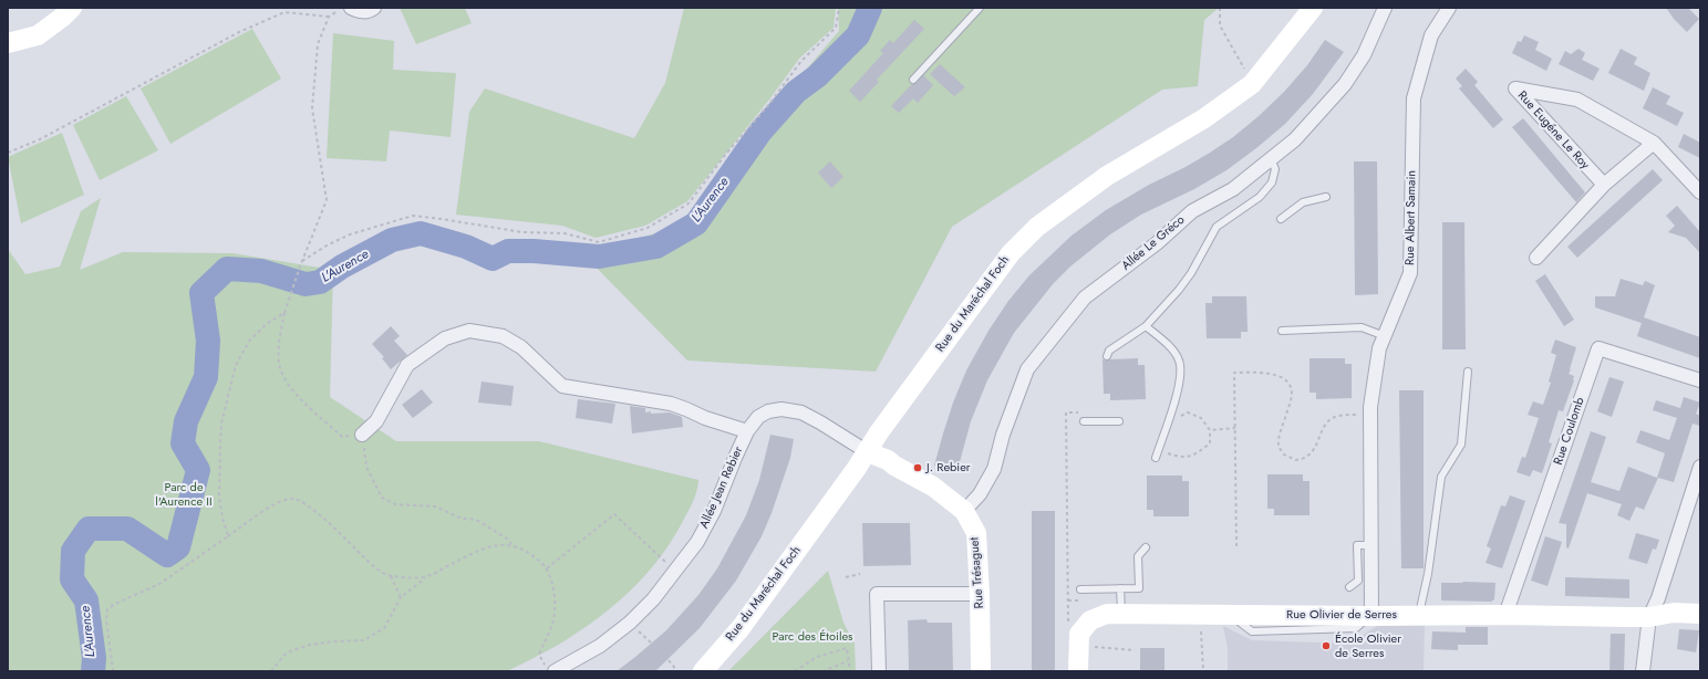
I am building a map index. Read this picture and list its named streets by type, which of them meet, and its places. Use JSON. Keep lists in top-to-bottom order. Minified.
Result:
{"streets":{"street":["Rue Eugéne Le Roy","Rue Albert Samain","Allée Le Gréco","Rue du Maréchal Foch","Rue Coulomb","Allée Jean Rebier","Rue Trésaguet","Rue Olivier de Serres"]},"crossings":[["Rue Albert Samain","Rue Olivier de Serres"],["Allée Le Gréco","Rue Trésaguet"],["Rue du Maréchal Foch","Allée Jean Rebier"],["Rue du Maréchal Foch","Rue Trésaguet"],["Rue Coulomb","Rue Olivier de Serres"],["Allée Jean Rebier","Rue Trésaguet"]],"water":["L'Aurence"],"parks":["Parc de l'Aurence II","Parc des Étoiles"],"places":["J. Rebier","École Olivier de Serres"]}
